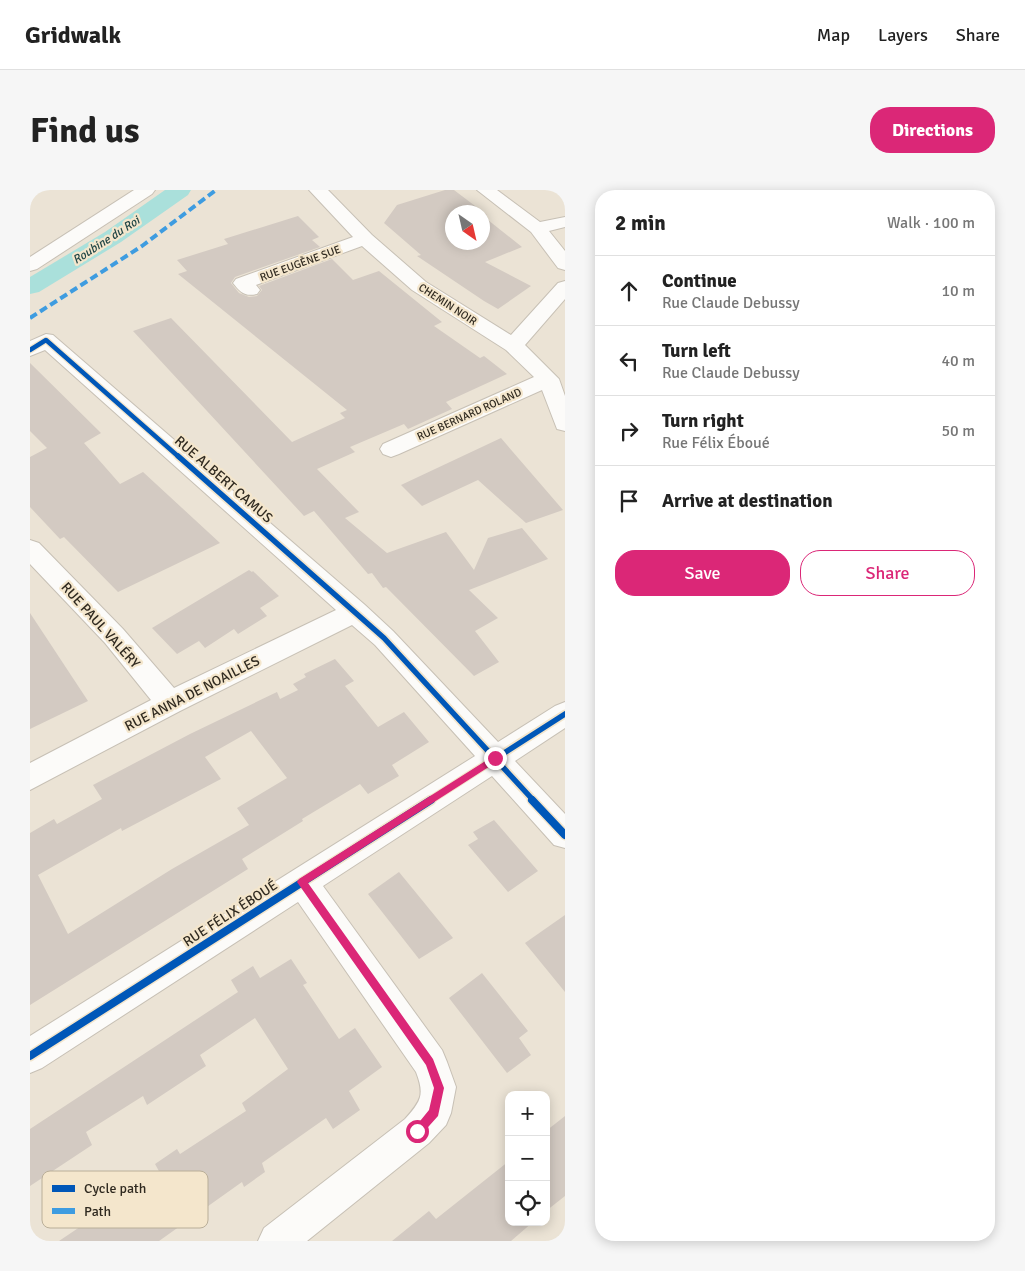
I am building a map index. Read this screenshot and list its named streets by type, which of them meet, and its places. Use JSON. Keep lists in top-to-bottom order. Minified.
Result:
{"streets":{"street":["RUE EUGÈNE SUE","CHEMIN NOIR","RUE BERNARD ROLAND","RUE ALBERT CAMUS","RUE PAUL VALÉRY","RUE ANNA DE NOAILLES","RUE FÉLIX ÉBOUÉ"]},"crossings":[["RUE EUGÈNE SUE","CHEMIN NOIR"],["CHEMIN NOIR","RUE BERNARD ROLAND"],["RUE ALBERT CAMUS","RUE ANNA DE NOAILLES"],["RUE ALBERT CAMUS","RUE FÉLIX ÉBOUÉ"],["RUE PAUL VALÉRY","RUE ANNA DE NOAILLES"]],"water":["Roubine du Roi"],"legend":["Cycle path","Path"],"north":"bottom right","page":{"header":"Gridwalk","nav":["Map","Layers","Share"],"buttons":["Directions",["Save","Share"]],"title":"Find us","heading":["2 min","Walk · 100 m"],"list":[["Continue","Rue Claude Debussy","10 m"],["Turn left","Rue Claude Debussy","40 m"],["Turn right","Rue Félix Éboué","50 m"],"Arrive at destination"],"map_buttons":["+","−"]}}
